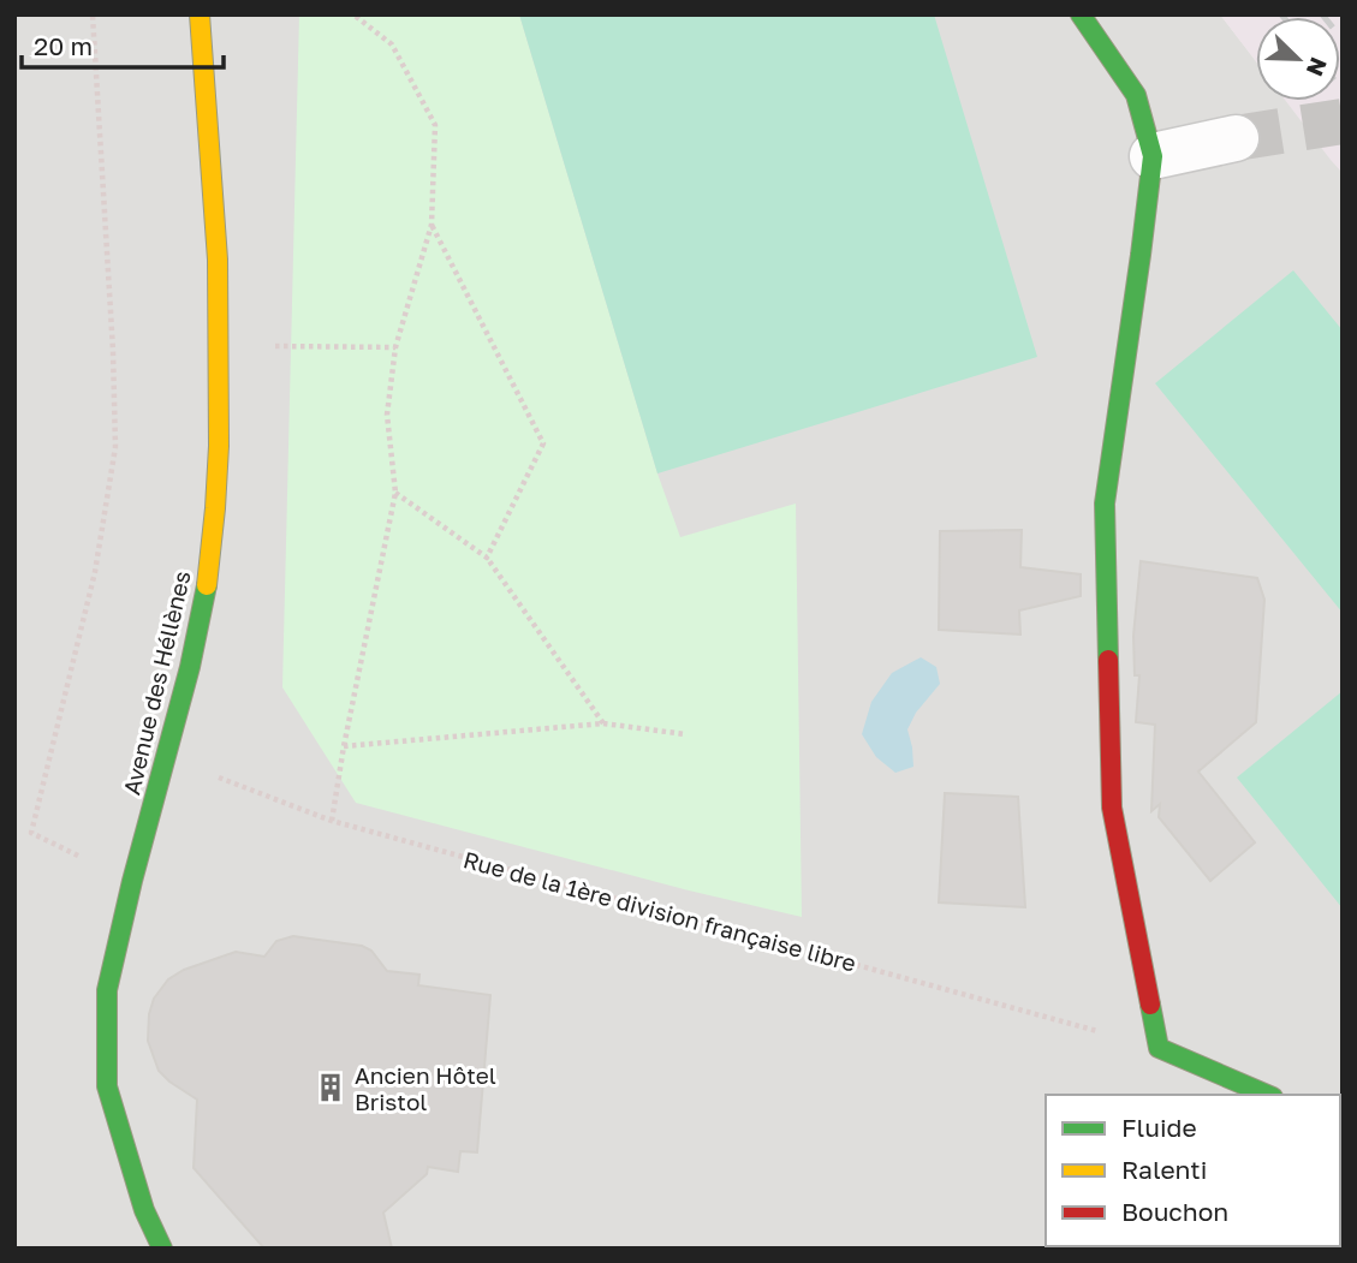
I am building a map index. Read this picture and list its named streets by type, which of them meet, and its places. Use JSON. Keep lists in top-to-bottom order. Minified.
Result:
{"streets":{"main road":["Avenue des Héllènes"],"path":["Rue de la 1ère division française libre"]},"crossings":[["Avenue des Héllènes","Rue de la 1ère division française libre"]],"places":{"building":["Ancien Hôtel Bristol"]},"legend":["Fluide","Ralenti","Bouchon"],"scale_bar":"20 m","north":"bottom right"}
